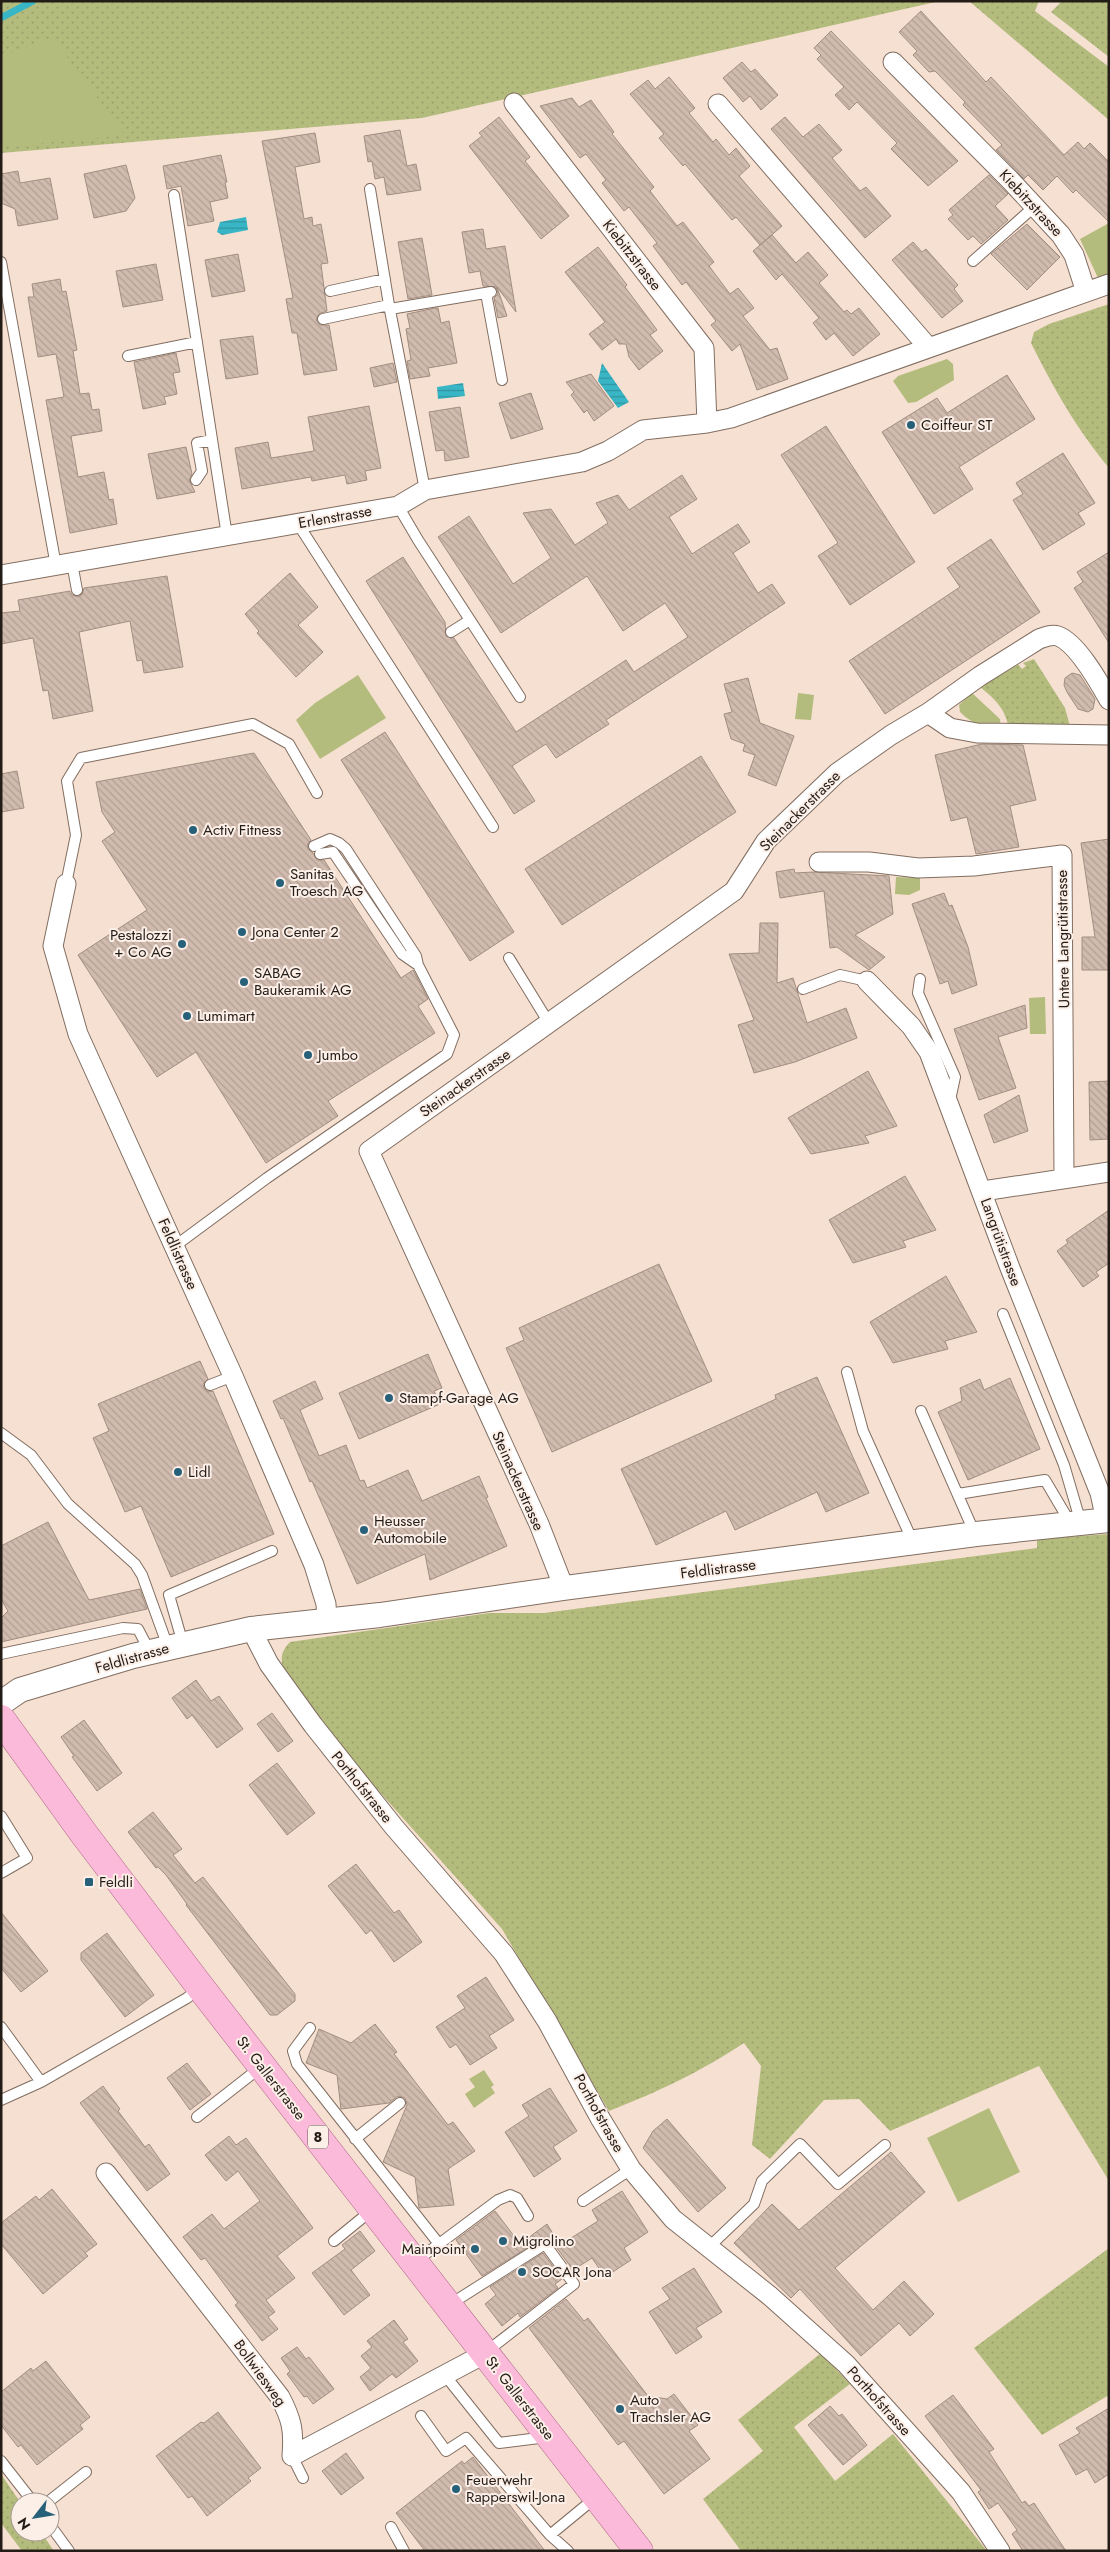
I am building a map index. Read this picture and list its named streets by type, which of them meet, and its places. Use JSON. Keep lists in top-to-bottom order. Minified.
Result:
{"streets":{"main road":["St. Gallerstrasse","8"],"street":["Kiebitzstrasse","Erlenstrasse","Steinackerstrasse","Untere Langrütistrasse","Langrütistrasse","Feldlistrasse","Porthofstrasse","Bollwiesweg"]},"crossings":[["Kiebitzstrasse","Erlenstrasse"],["Steinackerstrasse","Feldlistrasse"],["Langrütistrasse","Feldlistrasse"],["Feldlistrasse","Porthofstrasse"]],"places":{"other":["Coiffeur ST","Activ Fitness","Sanitas Troesch AG","Jona Center 2","Pestalozzi + Co AG","SABAG Baukeramik AG","Lumimart","Jumbo","Stampf-Garage AG","Lidl","Heusser Automobile","Migrolino","Mainpoint","SOCAR Jona","Auto Trachsler AG","Feuerwehr Rapperswil-Jona"],"transit":["Feldli"]},"north":"bottom left"}
